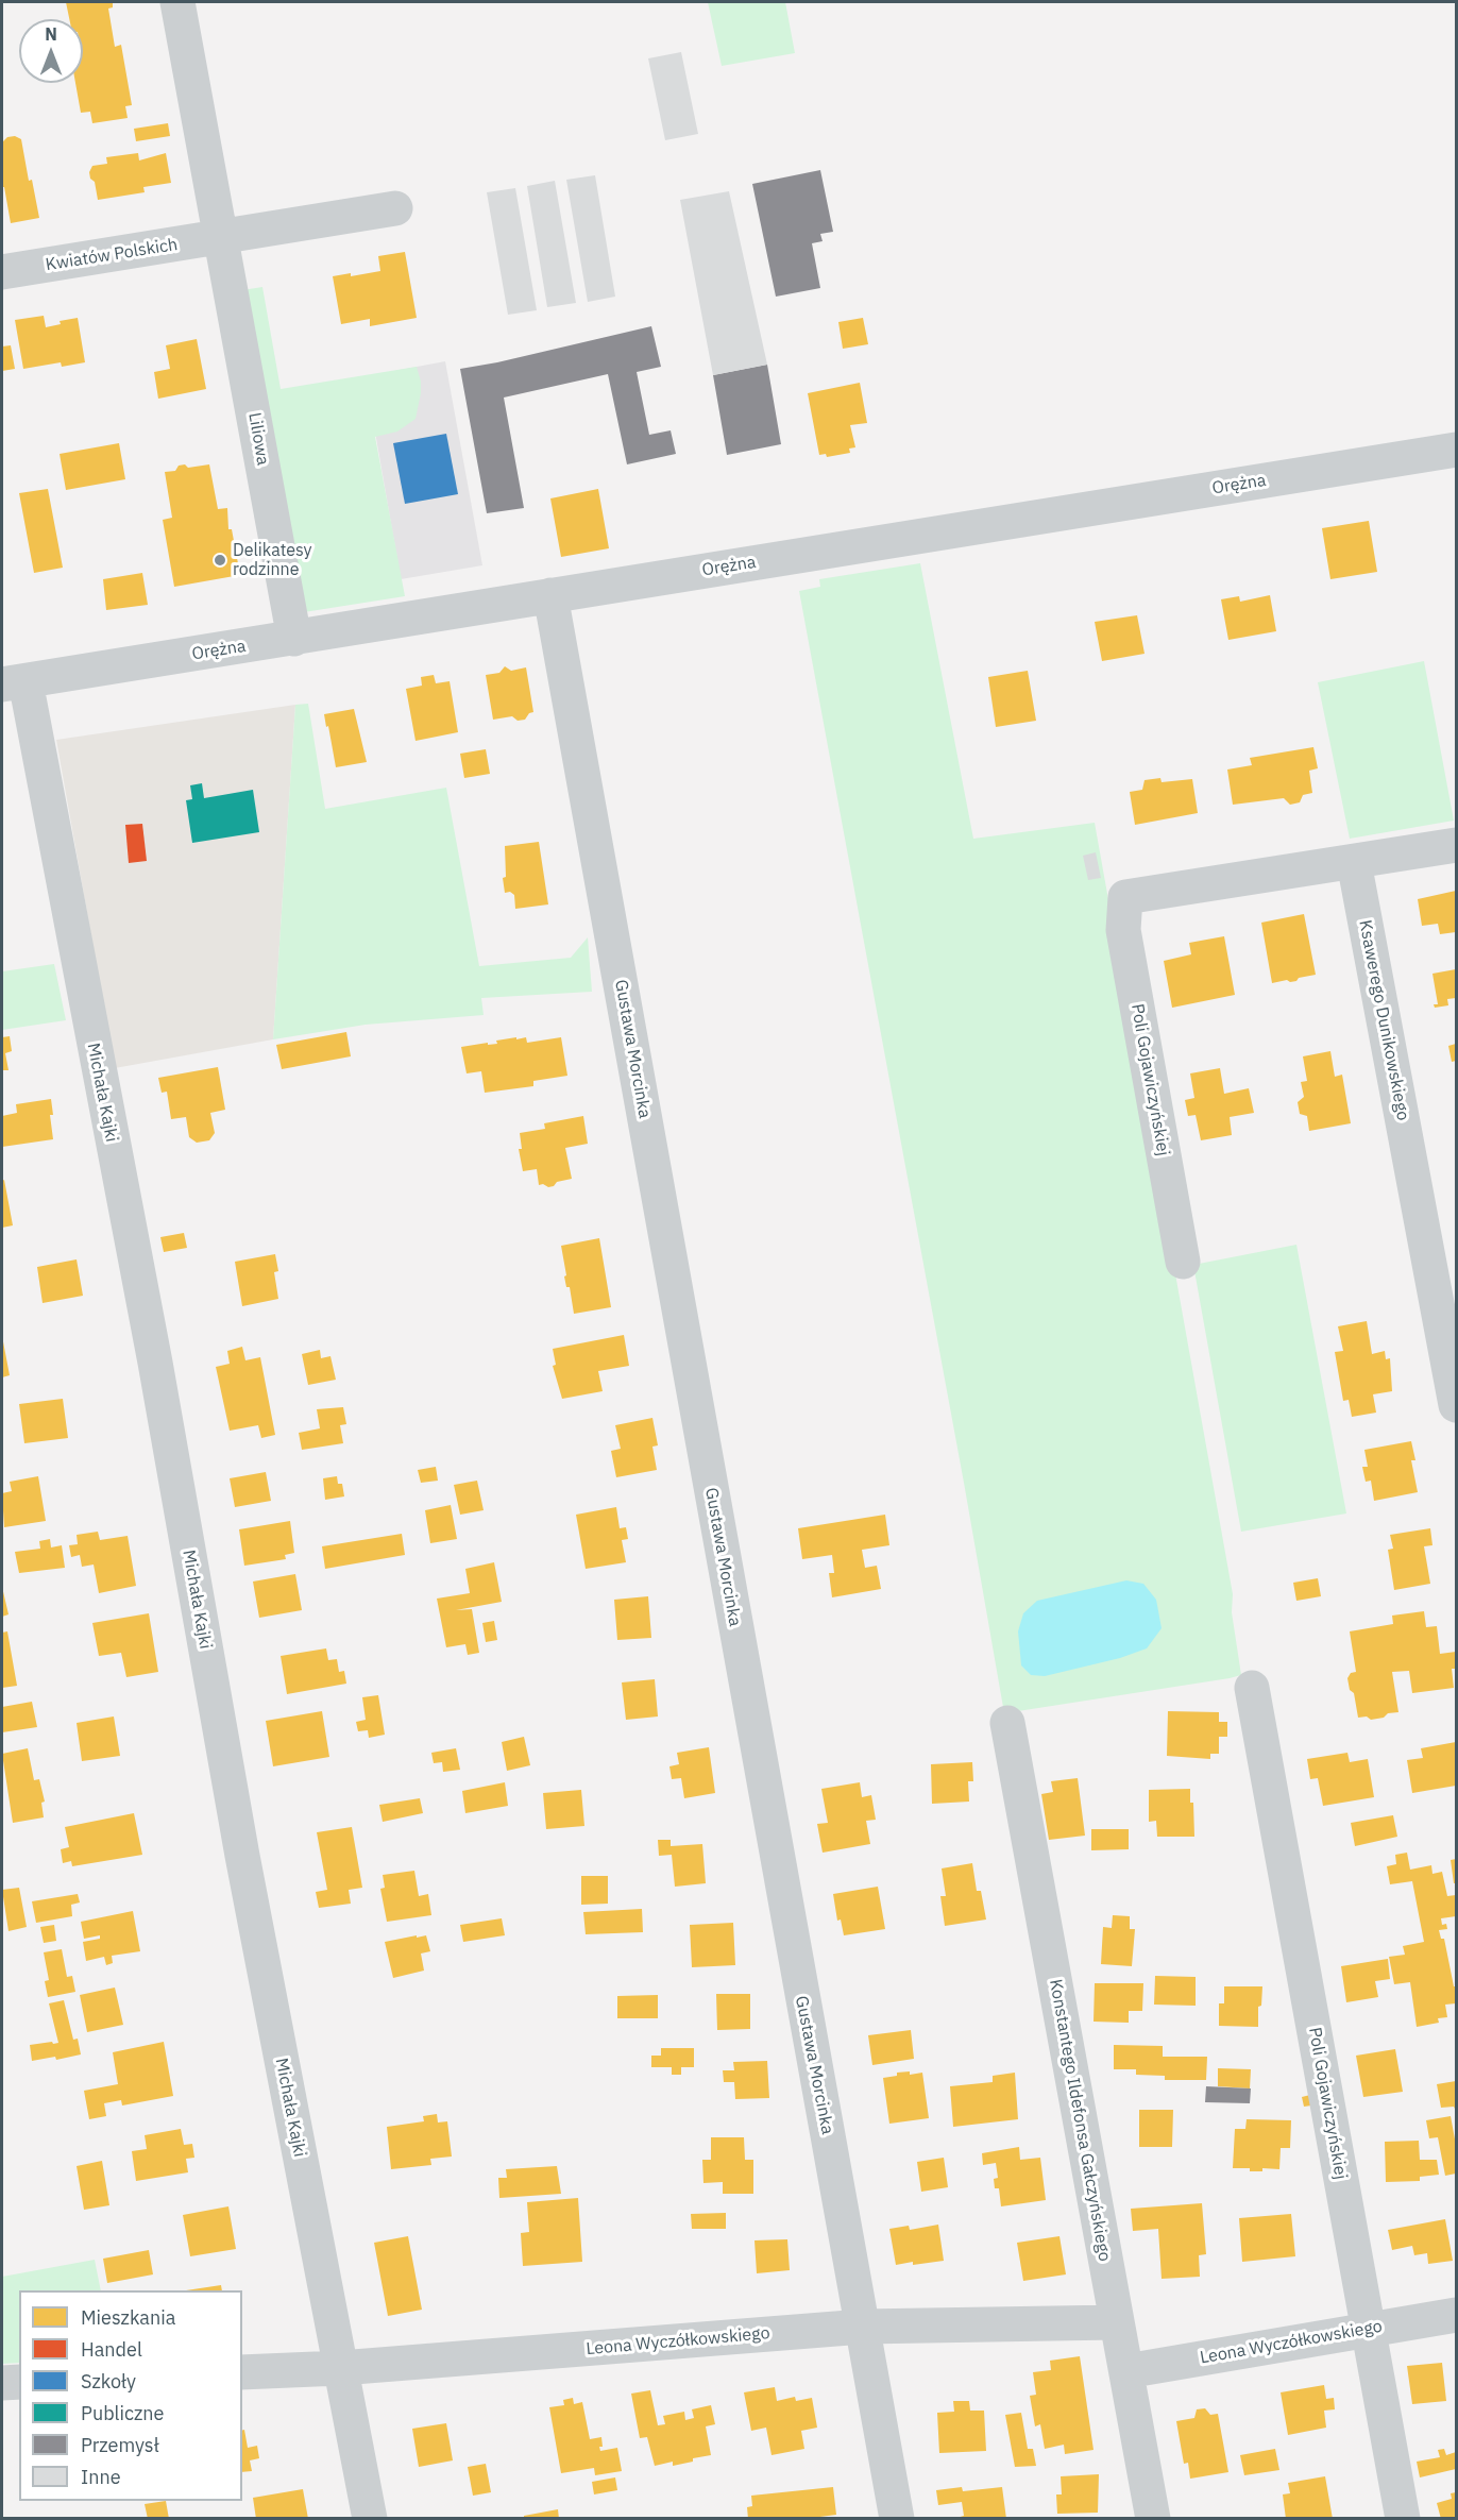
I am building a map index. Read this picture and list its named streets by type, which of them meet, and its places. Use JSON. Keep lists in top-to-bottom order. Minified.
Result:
{"streets":{"street":["Kwiatów Polskich","Liliowa","Orężna","Ksawerego Dunikowskiego","Gustawa Morcinka","Poli Gojawiczyńskiej","Michała Kajki","Konstantego Ildefonsa Gałczyńskiego","Leona Wyczółkowskiego"]},"crossings":[["Kwiatów Polskich","Liliowa"],["Liliowa","Orężna"],["Orężna","Gustawa Morcinka"],["Orężna","Michała Kajki"],["Ksawerego Dunikowskiego","Poli Gojawiczyńskiej"],["Gustawa Morcinka","Leona Wyczółkowskiego"],["Poli Gojawiczyńskiej","Leona Wyczółkowskiego"],["Michała Kajki","Leona Wyczółkowskiego"],["Konstantego Ildefonsa Gałczyńskiego","Leona Wyczółkowskiego"]],"places":["Delikatesy rodzinne"],"legend":["Mieszkania","Handel","Szkoły","Publiczne","Przemysł","Inne"],"north":"top"}
